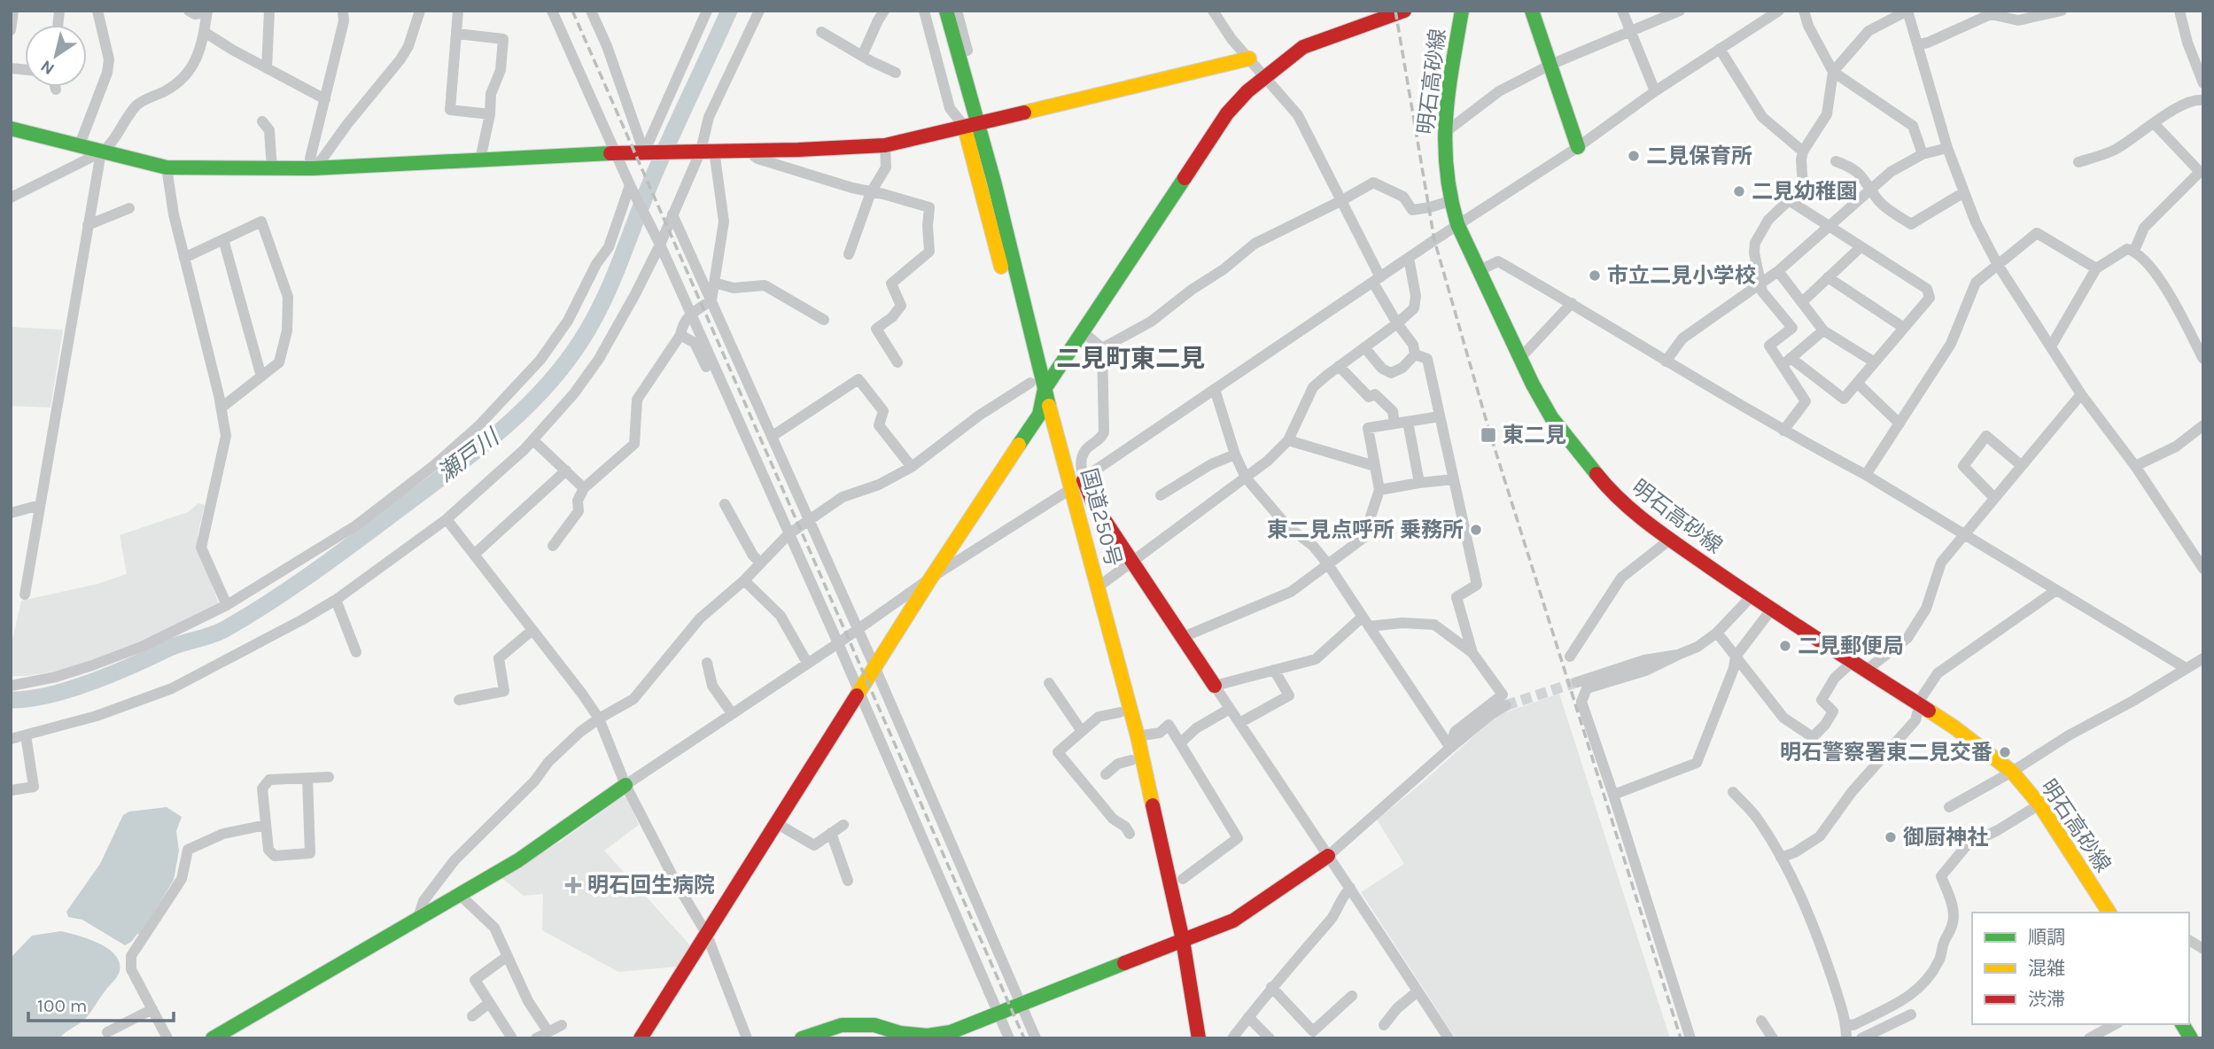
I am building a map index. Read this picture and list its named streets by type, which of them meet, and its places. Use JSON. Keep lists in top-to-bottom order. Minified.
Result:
{"streets":{"main road":["明石高砂線","国道250号"]},"districts":["二見町東二見"],"water":["瀬戸川"],"places":{"other":["二見保育所","二見幼稚園","市立二見小学校","東二見点呼所 乗務所","二見郵便局","明石警察署東二見交番","御厨神社"],"transit":["東二見"],"health":["明石回生病院"]},"legend":["順調","混雑","渋滞"],"scale_bar":"100 m","north":"bottom left"}
